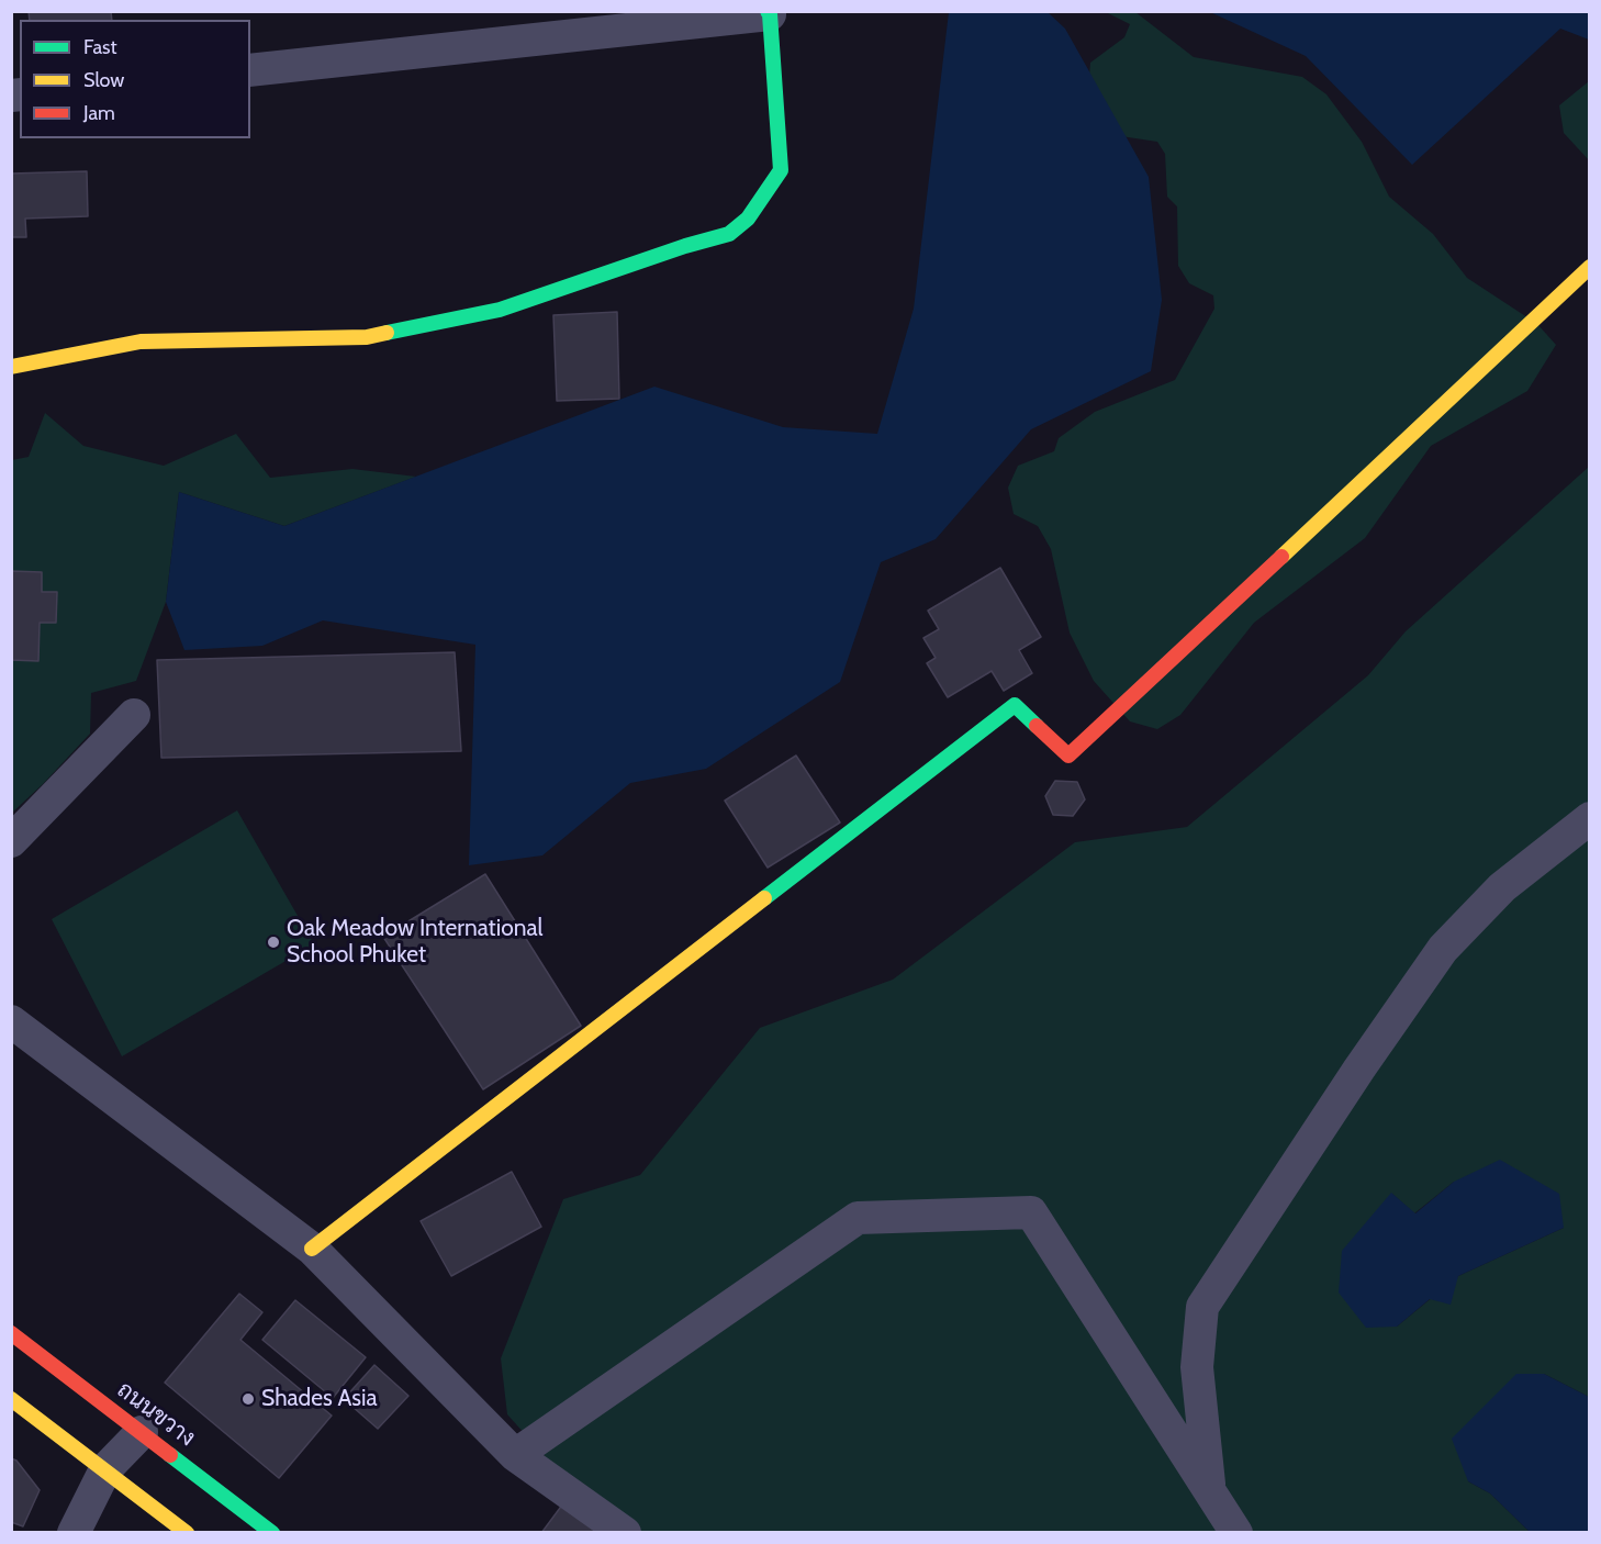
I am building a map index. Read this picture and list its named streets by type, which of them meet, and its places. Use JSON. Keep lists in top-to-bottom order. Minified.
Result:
{"streets":{"street":["ถนนขวาง"]},"places":["Oak Meadow International School Phuket","Shades Asia"],"legend":["Fast","Slow","Jam"]}
